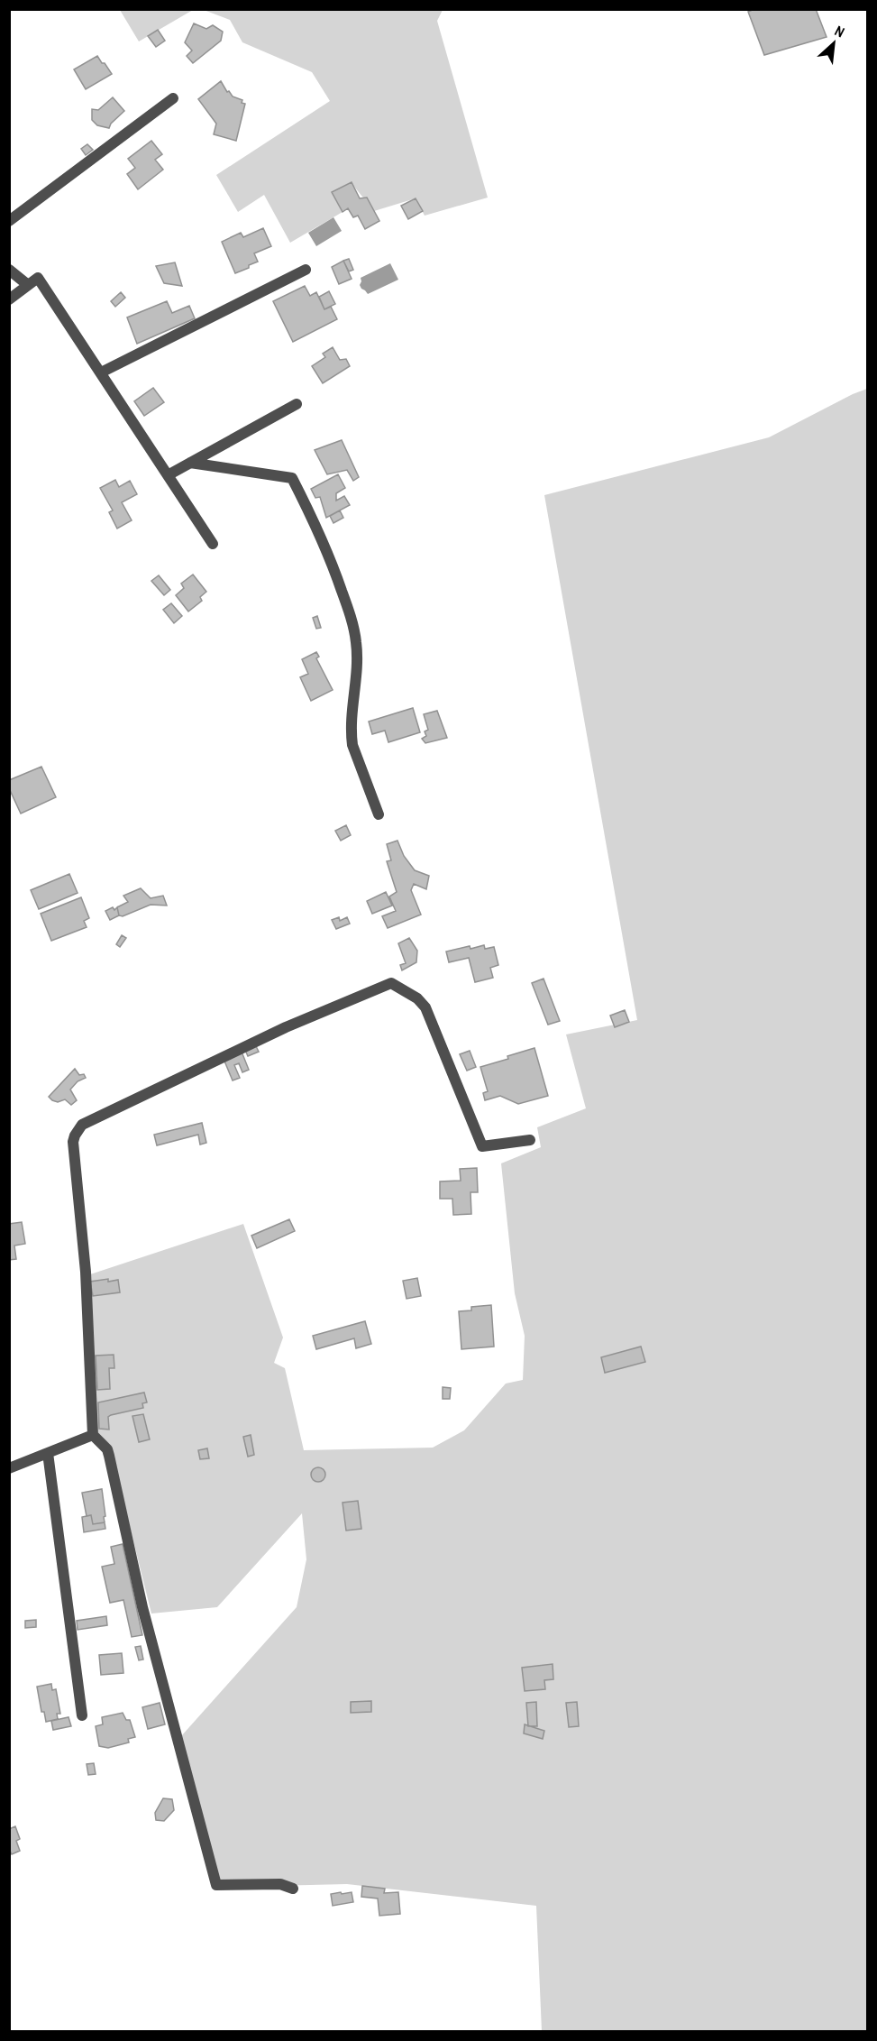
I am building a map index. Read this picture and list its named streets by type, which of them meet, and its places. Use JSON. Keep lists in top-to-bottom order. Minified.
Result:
{"north":"top right"}
